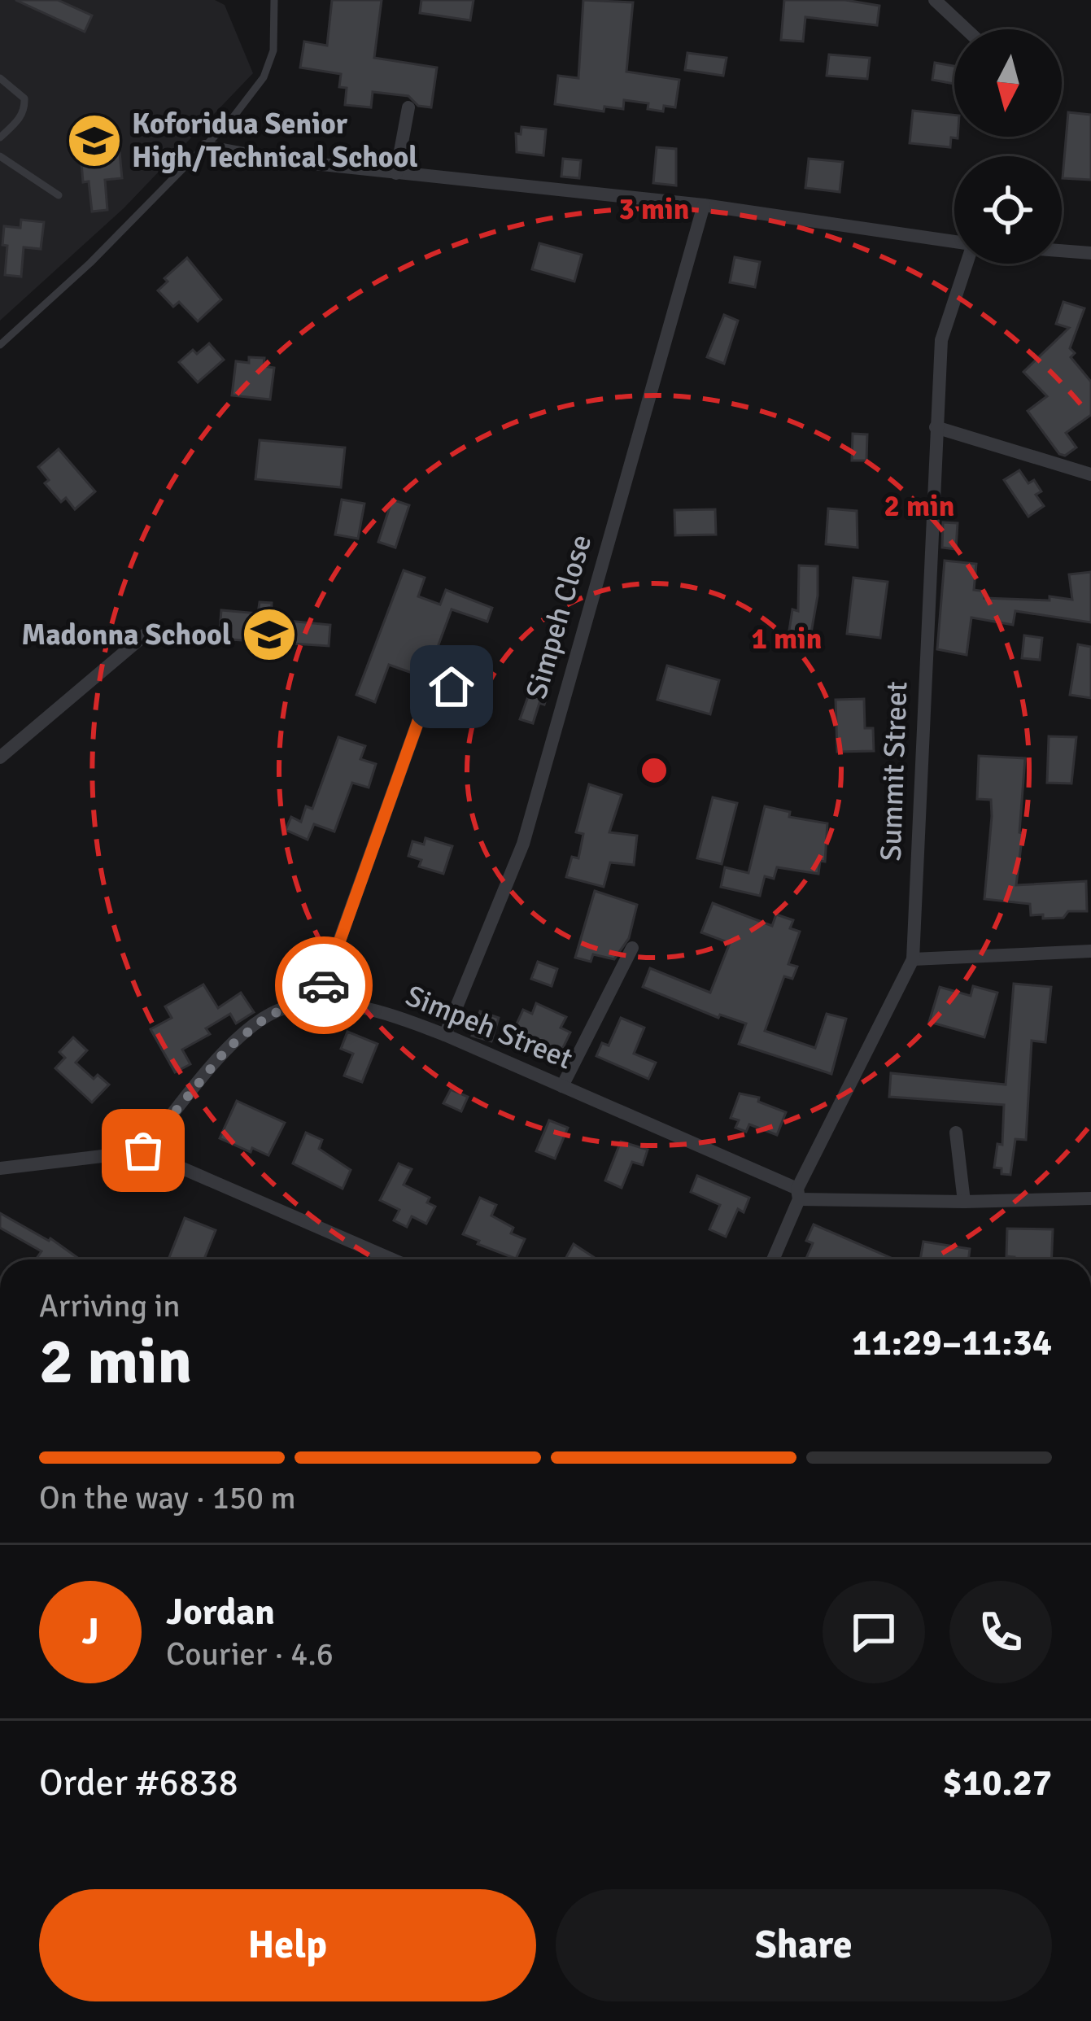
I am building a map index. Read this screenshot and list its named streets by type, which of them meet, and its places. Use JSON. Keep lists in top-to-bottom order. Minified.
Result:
{"streets":{"street":["Simpeh Close","Summit Street","Simpeh Street"]},"crossings":[["Simpeh Close","Simpeh Street"],["Summit Street","Simpeh Street"]],"places":{"school or university":["Koforidua Senior High/Technical School","Madonna School"]},"north":"bottom","page":{"heading":["2 min","Arriving in","11:29–11:34"],"panel":["Jordan","Courier · 4.6","Order #6838","$10.27"],"bar":"On the way · 150 m","round":"J","buttons":["Help","Share"]},"rings":["3 min","2 min","1 min"]}
